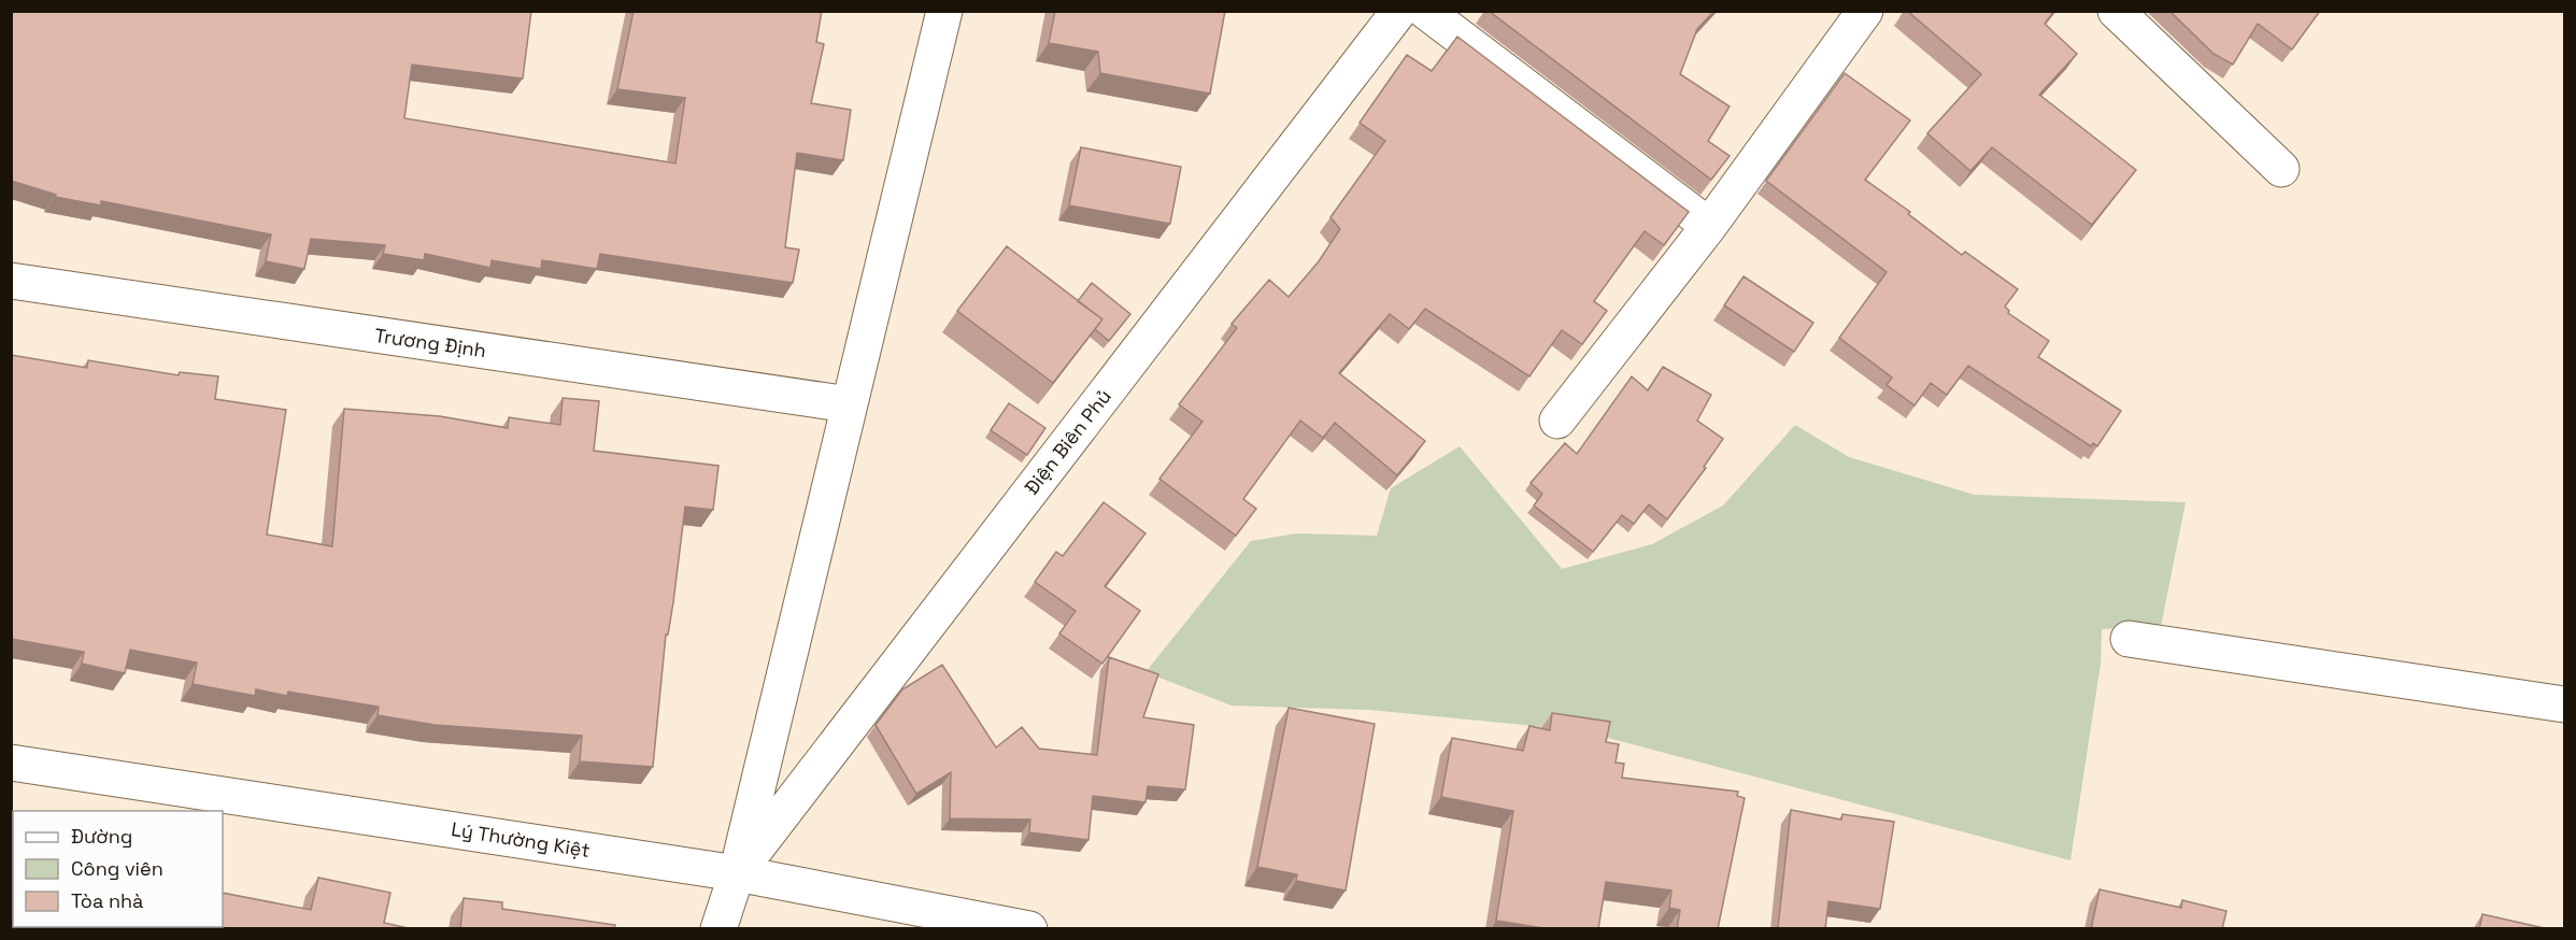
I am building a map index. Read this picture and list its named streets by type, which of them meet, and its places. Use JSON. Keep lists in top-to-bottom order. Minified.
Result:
{"streets":{"street":["Trương Định","Điện Biên Phủ","Lý Thường Kiệt"]},"crossings":[["Điện Biên Phủ","Lý Thường Kiệt"]],"legend":["Đường","Công viên","Tòa nhà"]}
